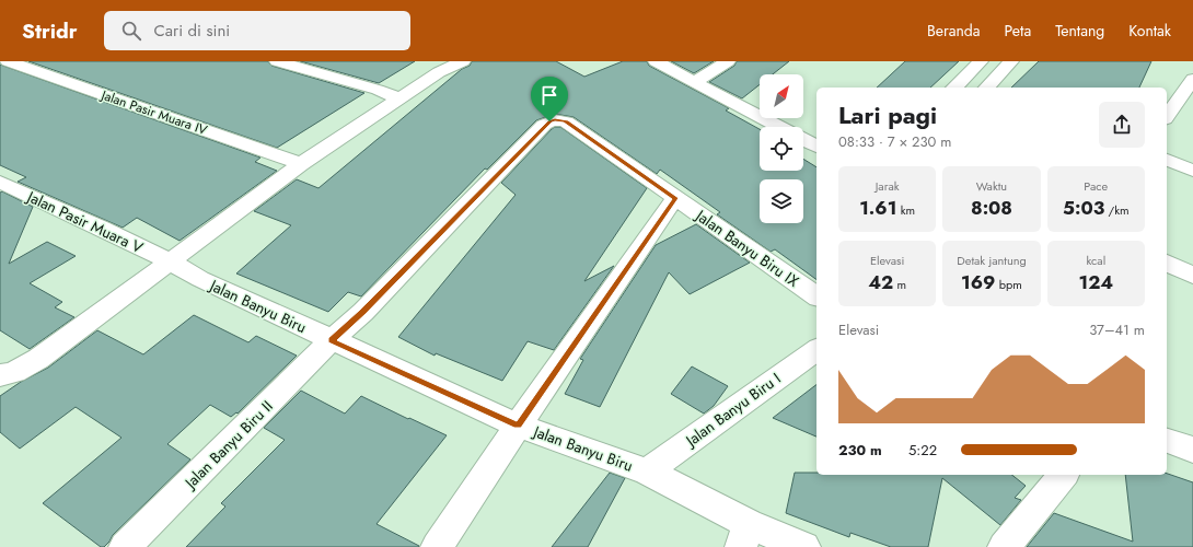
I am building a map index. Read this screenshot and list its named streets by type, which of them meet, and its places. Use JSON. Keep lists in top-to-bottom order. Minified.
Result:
{"streets":{"street":["Jalan Pasir Muara IV","Jalan Pasir Muara V","Jalan Banyu Biru IX","Jalan Banyu Biru","Jalan Banyu Biru I","Jalan Banyu Biru II"]},"crossings":[["Jalan Pasir Muara V","Jalan Banyu Biru"],["Jalan Banyu Biru IX","Jalan Banyu Biru II"],["Jalan Banyu Biru","Jalan Banyu Biru I"],["Jalan Banyu Biru","Jalan Banyu Biru II"]],"north":"top right","page":{"header":"Stridr","search":"Cari di sini","nav":["Beranda","Peta","Tentang","Kontak"],"heading":["Lari pagi","08:33 · 7 × 230 m"],"stats":[["Jarak","1.61 km"],["Waktu","8:08"],["Pace","5:03 /km"],["Elevasi","42 m"],["Detak jantung","169 bpm"],["kcal","124"]],"chart":["Elevasi","37–41 m"],"list":[{"name":"230 m","note":"5:22"}]}}
